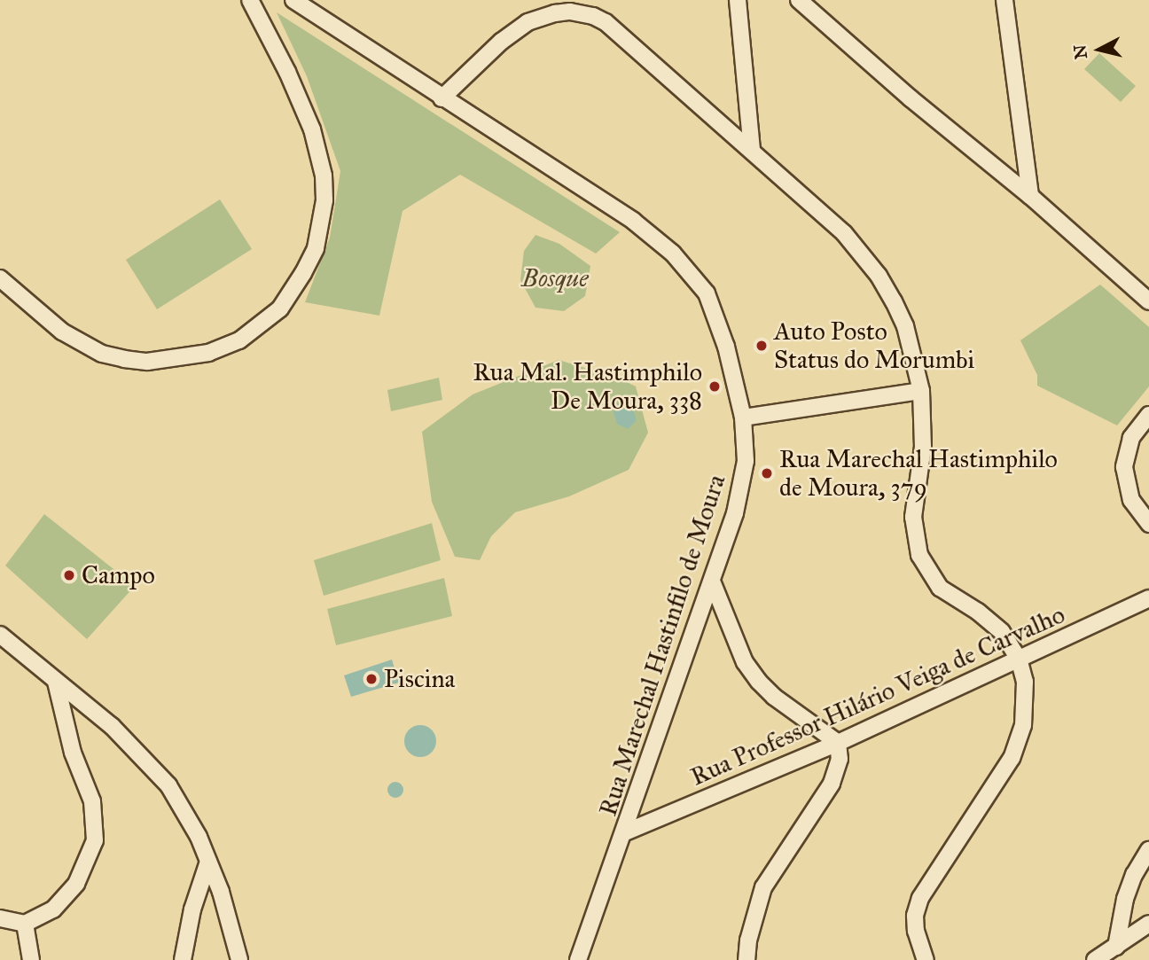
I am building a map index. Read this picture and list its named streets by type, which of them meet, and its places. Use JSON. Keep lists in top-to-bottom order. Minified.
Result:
{"streets":{"street":["Rua Marechal Hastinfilo de Moura","Rua Professor Hilário Veiga de Carvalho"]},"crossings":[["Rua Marechal Hastinfilo de Moura","Rua Professor Hilário Veiga de Carvalho"]],"parks":["Bosque"],"places":["Auto Posto Status do Morumbi","Rua Mal. Hastimphilo De Moura, 338","Rua Marechal Hastimphilo de Moura, 379","Campo","Piscina"],"north":"left"}
